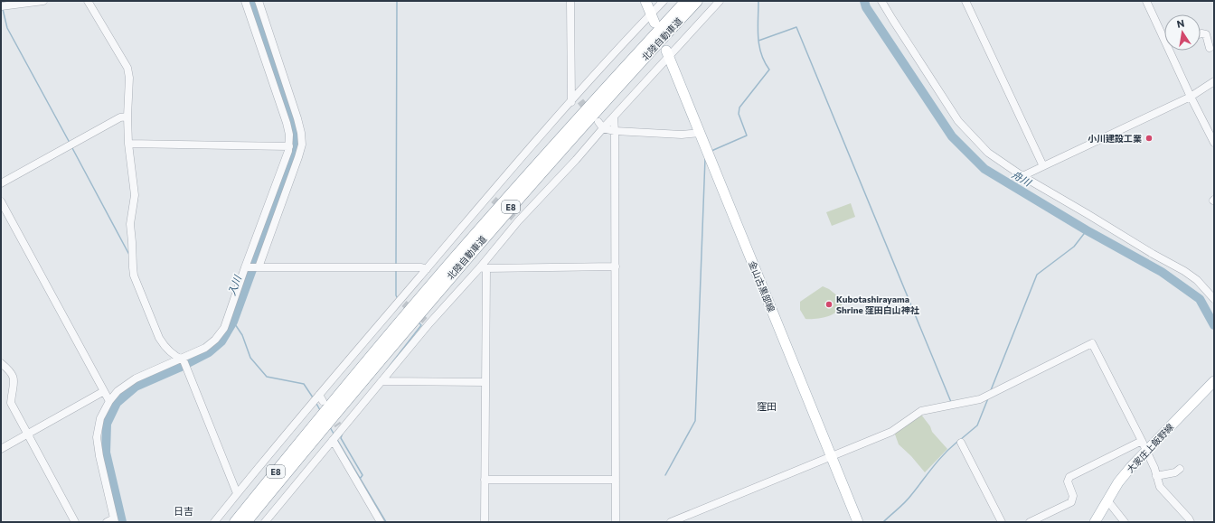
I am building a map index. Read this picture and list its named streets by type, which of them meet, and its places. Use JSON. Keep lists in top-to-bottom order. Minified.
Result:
{"streets":{"highway":["北陸自動車道","E8"],"main road":["金山古黒部線","大家庄上飯野線"]},"districts":["窪田","日吉"],"water":["舟川","入川"],"places":["小川建設工業","Kubotashirayama Shrine 窪田白山神社"],"north":"top"}
